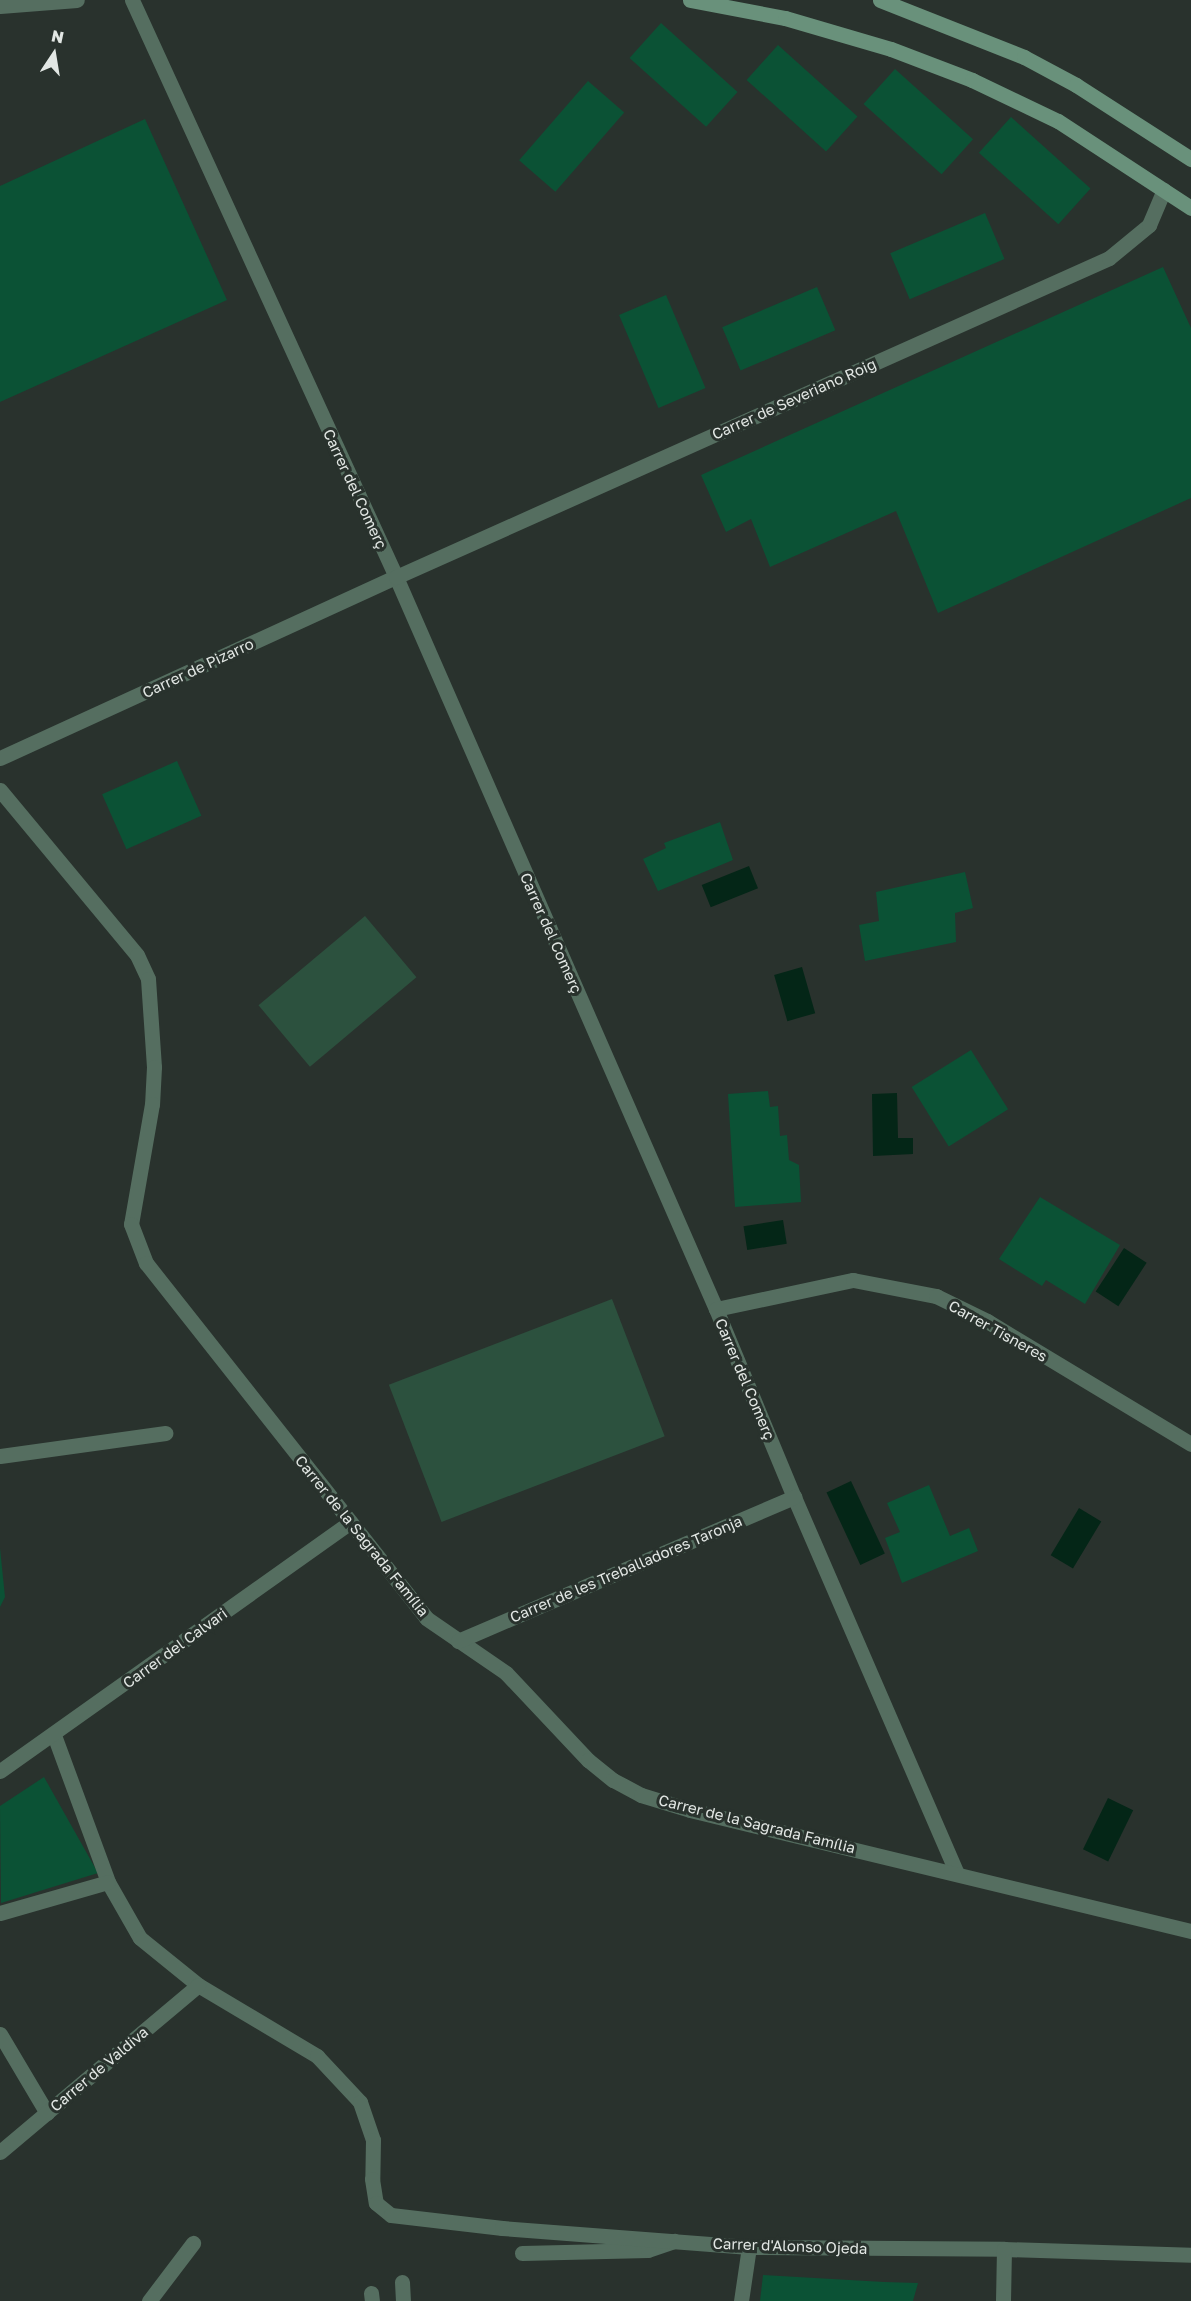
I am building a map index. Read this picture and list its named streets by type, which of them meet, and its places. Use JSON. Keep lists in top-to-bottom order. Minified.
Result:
{"streets":{"street":["Carrer de Severiano Roig","Carrer del Comerç","Carrer de Pizarro","Carrer Tisneres","Carrer de la Sagrada Família","Carrer de les Treballadores Taronja","Carrer del Calvari","Carrer de Valdiva","Carrer d'Alonso Ojeda"]},"crossings":[["Carrer de Severiano Roig","Carrer del Comerç"],["Carrer de Severiano Roig","Carrer de Pizarro"],["Carrer del Comerç","Carrer de Pizarro"],["Carrer del Comerç","Carrer Tisneres"],["Carrer del Comerç","Carrer de la Sagrada Família"],["Carrer del Comerç","Carrer de les Treballadores Taronja"],["Carrer de la Sagrada Família","Carrer de les Treballadores Taronja"],["Carrer de la Sagrada Família","Carrer del Calvari"],["Carrer de Valdiva","Carrer d'Alonso Ojeda"]],"north":"top"}
